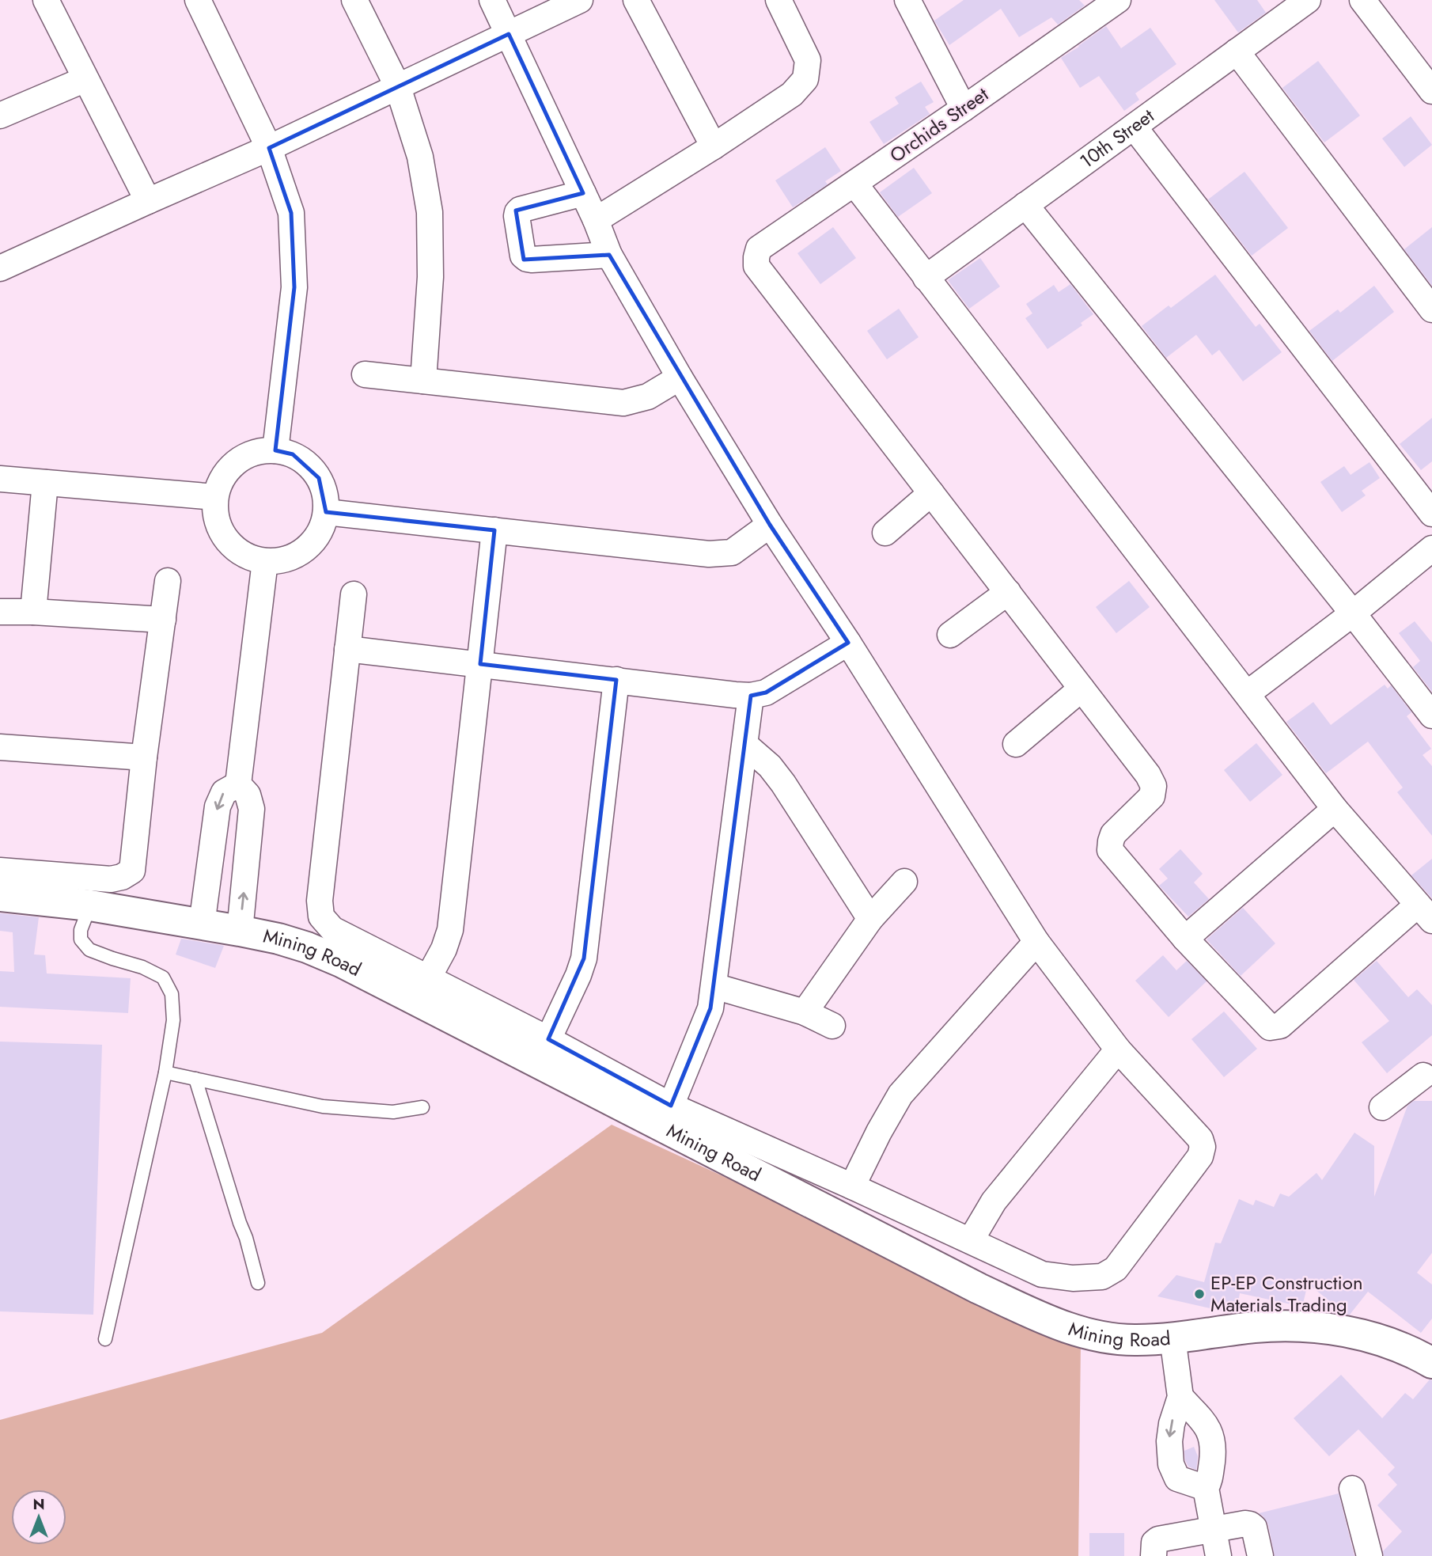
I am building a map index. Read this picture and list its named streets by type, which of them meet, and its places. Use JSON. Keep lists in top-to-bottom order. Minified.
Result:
{"streets":{"street":["Orchids Street","10th Street","Mining Road"]},"places":["EP-EP Construction Materials Trading"],"north":"top"}
